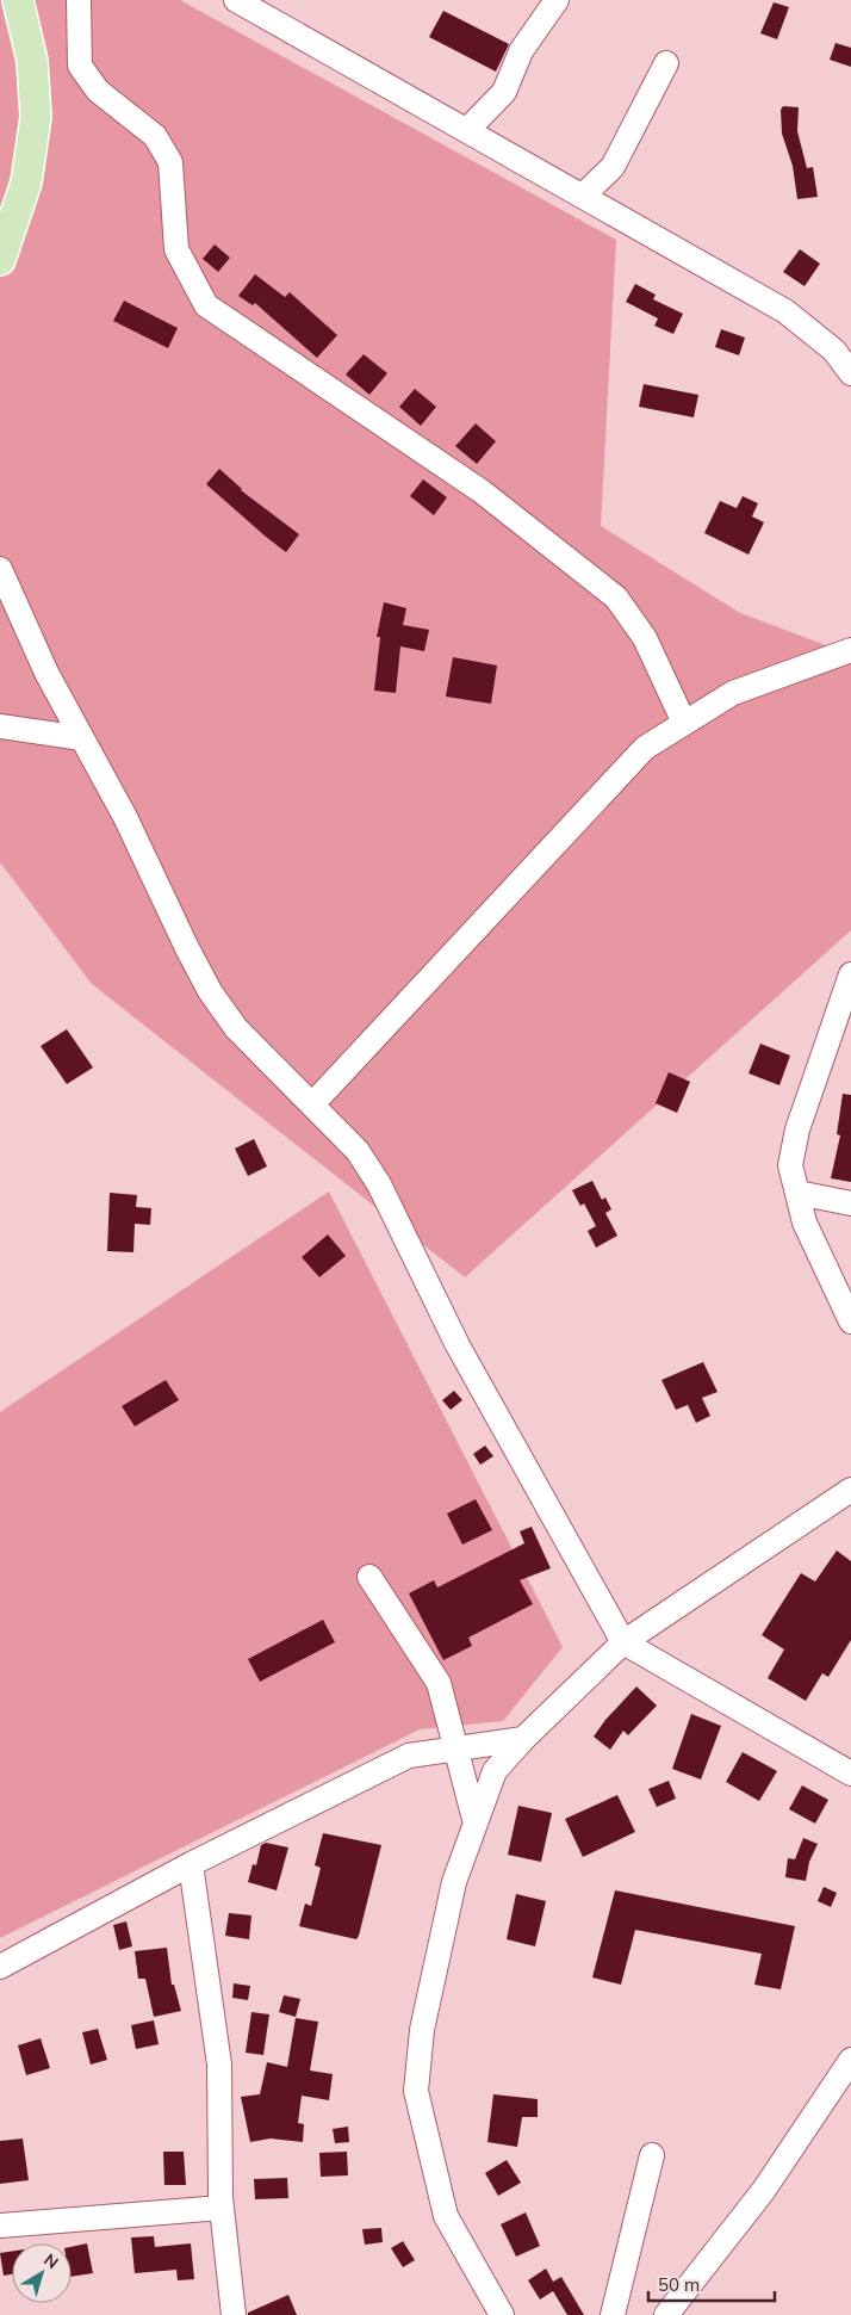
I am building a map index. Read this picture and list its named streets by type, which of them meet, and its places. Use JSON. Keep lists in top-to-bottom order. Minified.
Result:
{"scale_bar":"50 m","north":"top right"}
